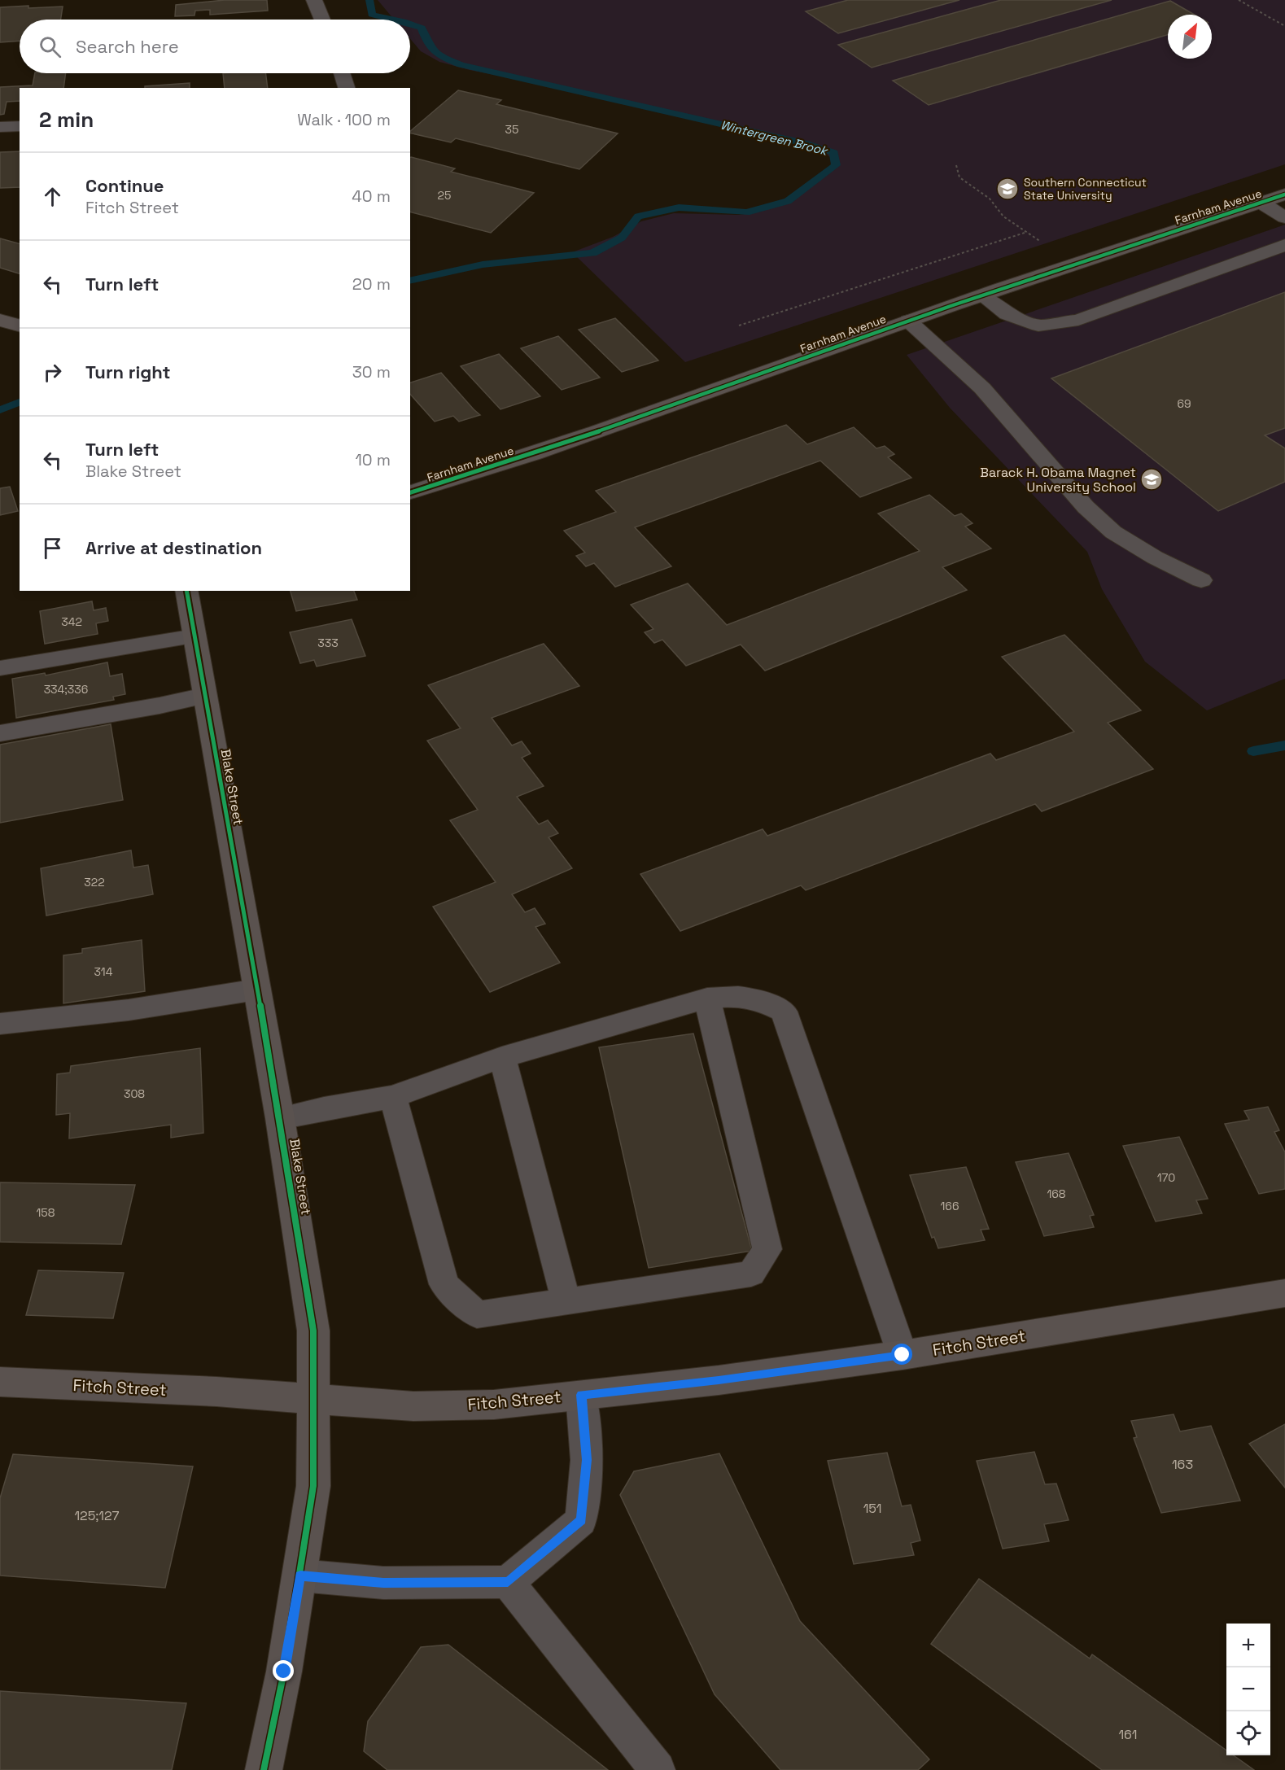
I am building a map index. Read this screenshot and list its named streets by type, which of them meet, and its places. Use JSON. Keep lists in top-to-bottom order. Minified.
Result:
{"streets":{"street":["Farnham Avenue","Blake Street","Fitch Street"]},"crossings":[["Blake Street","Fitch Street"]],"water":["Wintergreen Brook"],"places":{"school or university":["Southern Connecticut State University","Barack H. Obama Magnet University School"]},"house_numbers":["35","25","69","342","333","334;336","322","314","308","170","168","166","158","163","151","125;127","161"],"north":"top right","page":{"search":"Search here","heading":["2 min","Walk · 100 m"],"list":[["Continue","Fitch Street","40 m"],["Turn left","20 m"],["Turn right","30 m"],["Turn left","Blake Street","10 m"],"Arrive at destination"],"map_buttons":["+","−"]}}
